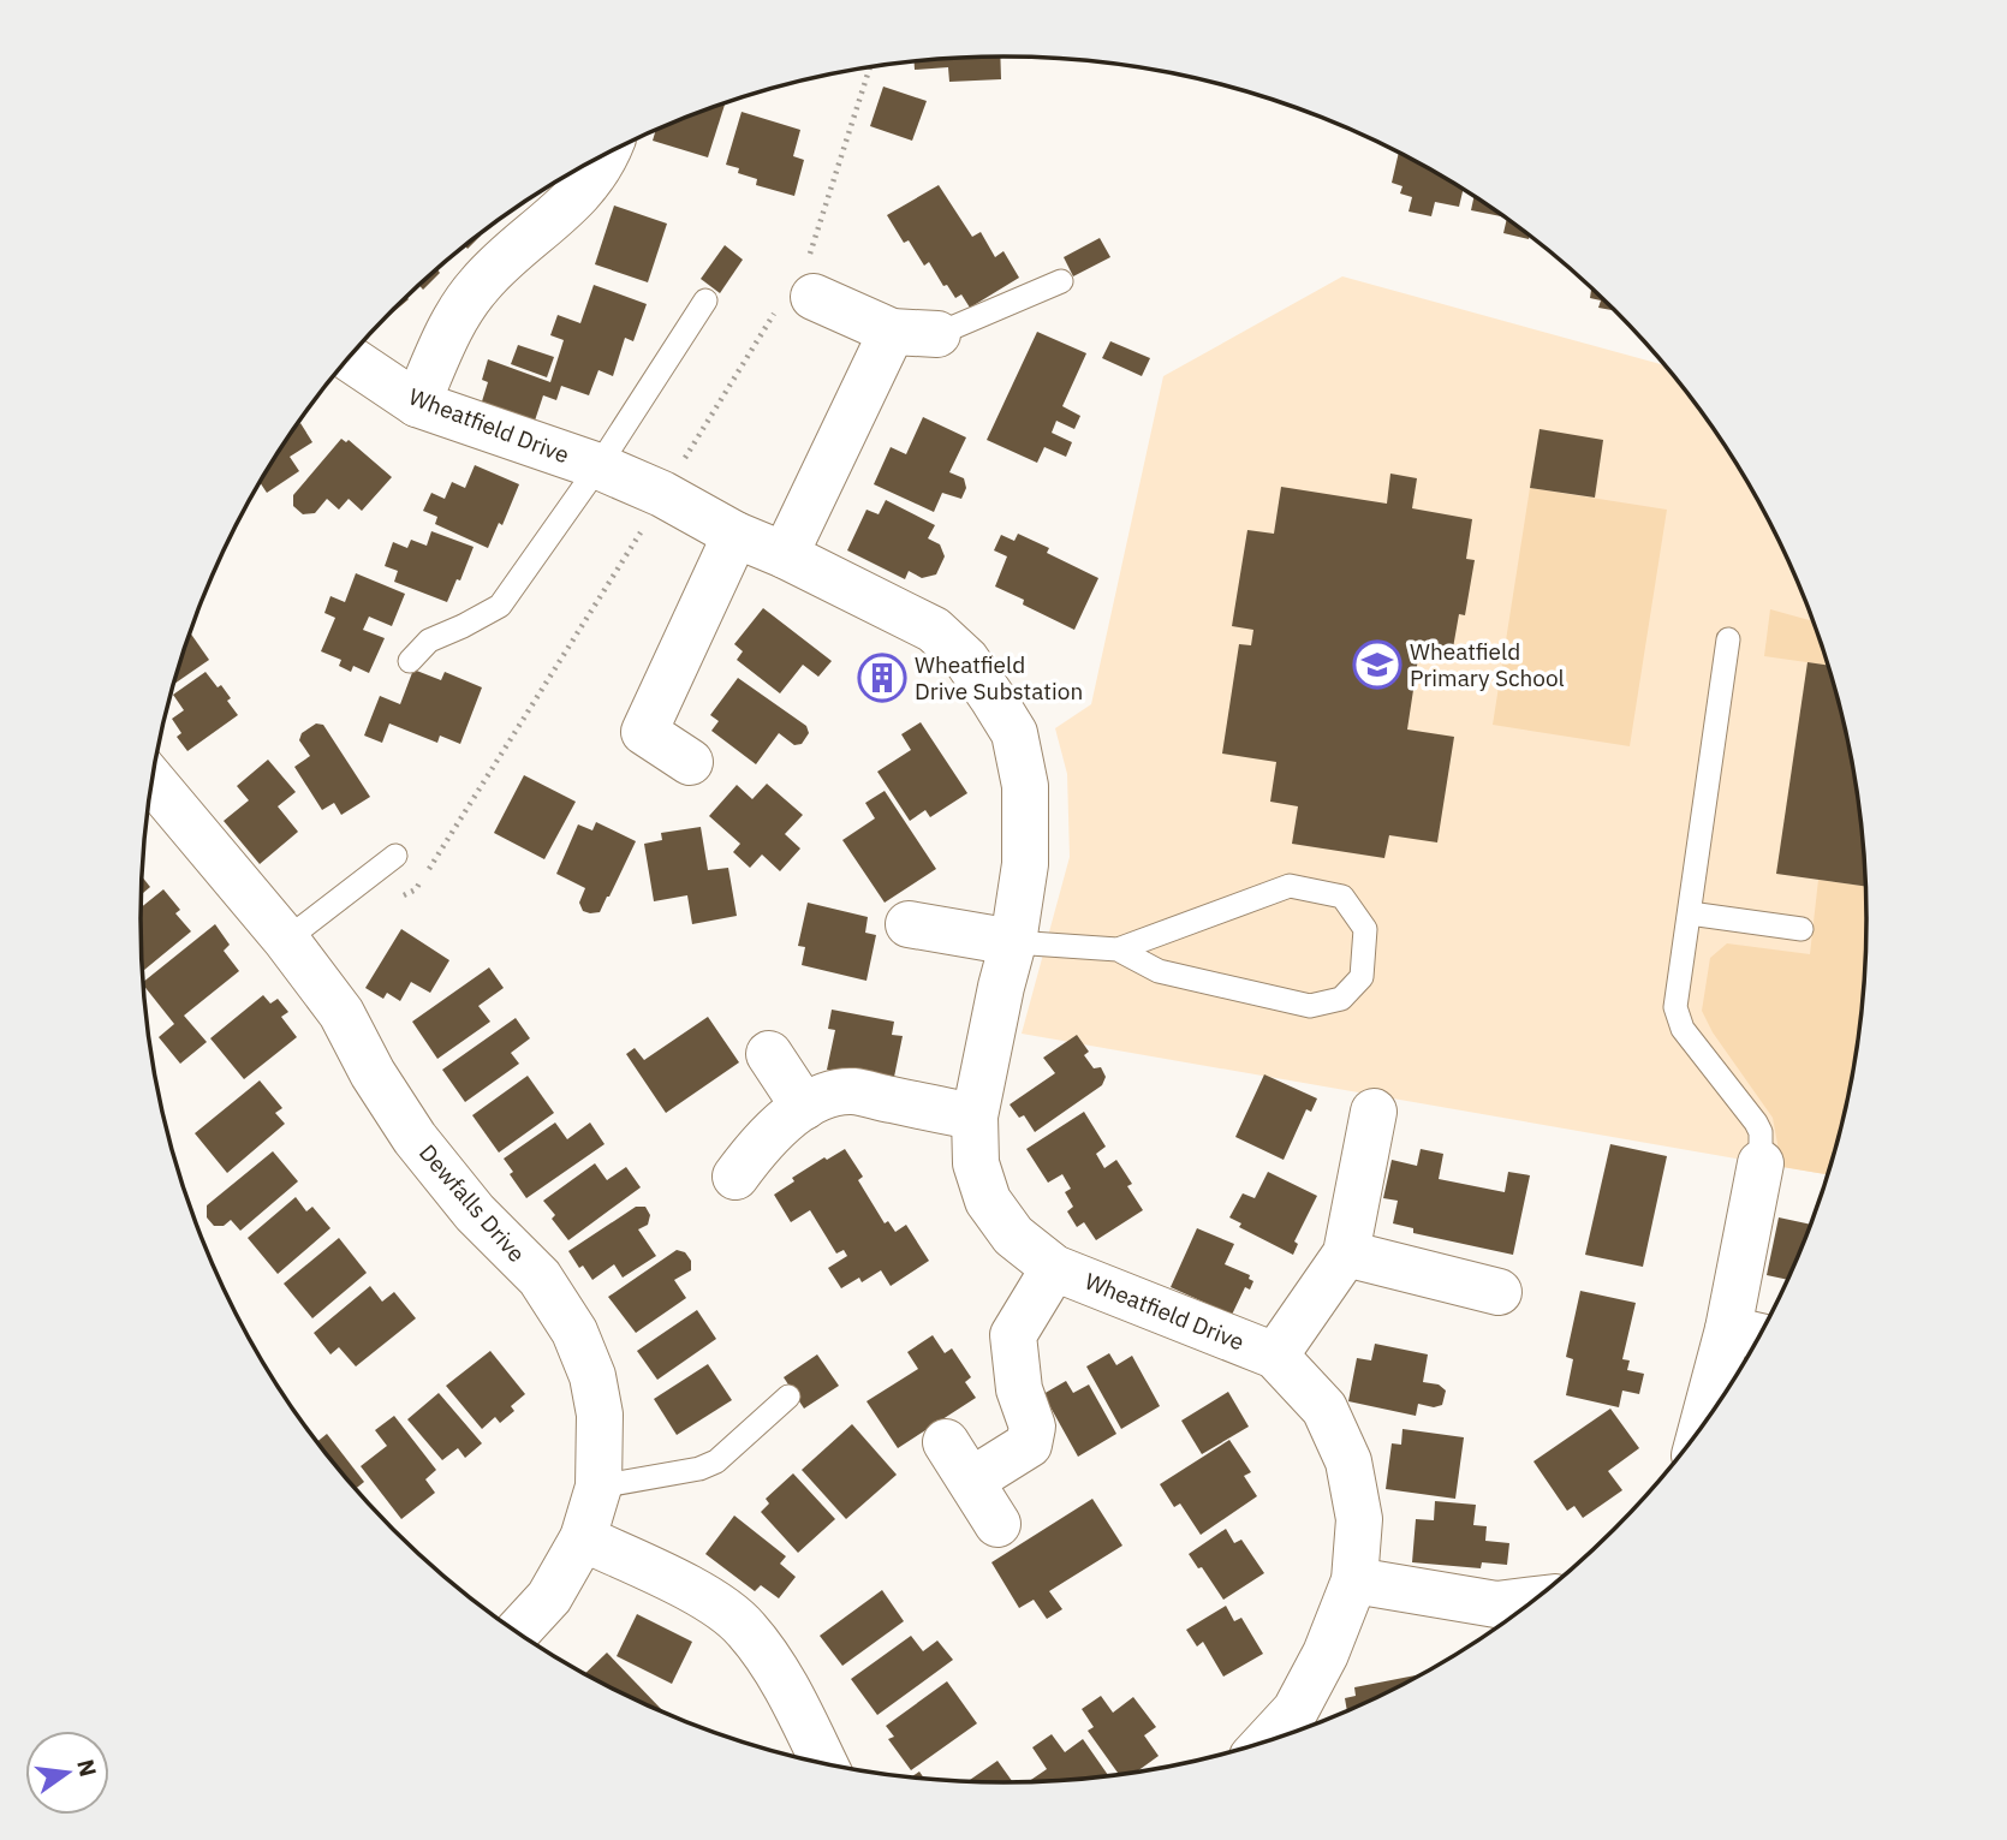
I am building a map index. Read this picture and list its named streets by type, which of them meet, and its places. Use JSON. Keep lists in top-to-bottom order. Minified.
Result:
{"streets":{"street":["Wheatfield Drive","Dewfalls Drive"]},"places":{"school or university":["Wheatfield Primary School"],"building":["Wheatfield Drive Substation"]},"north":"right"}
